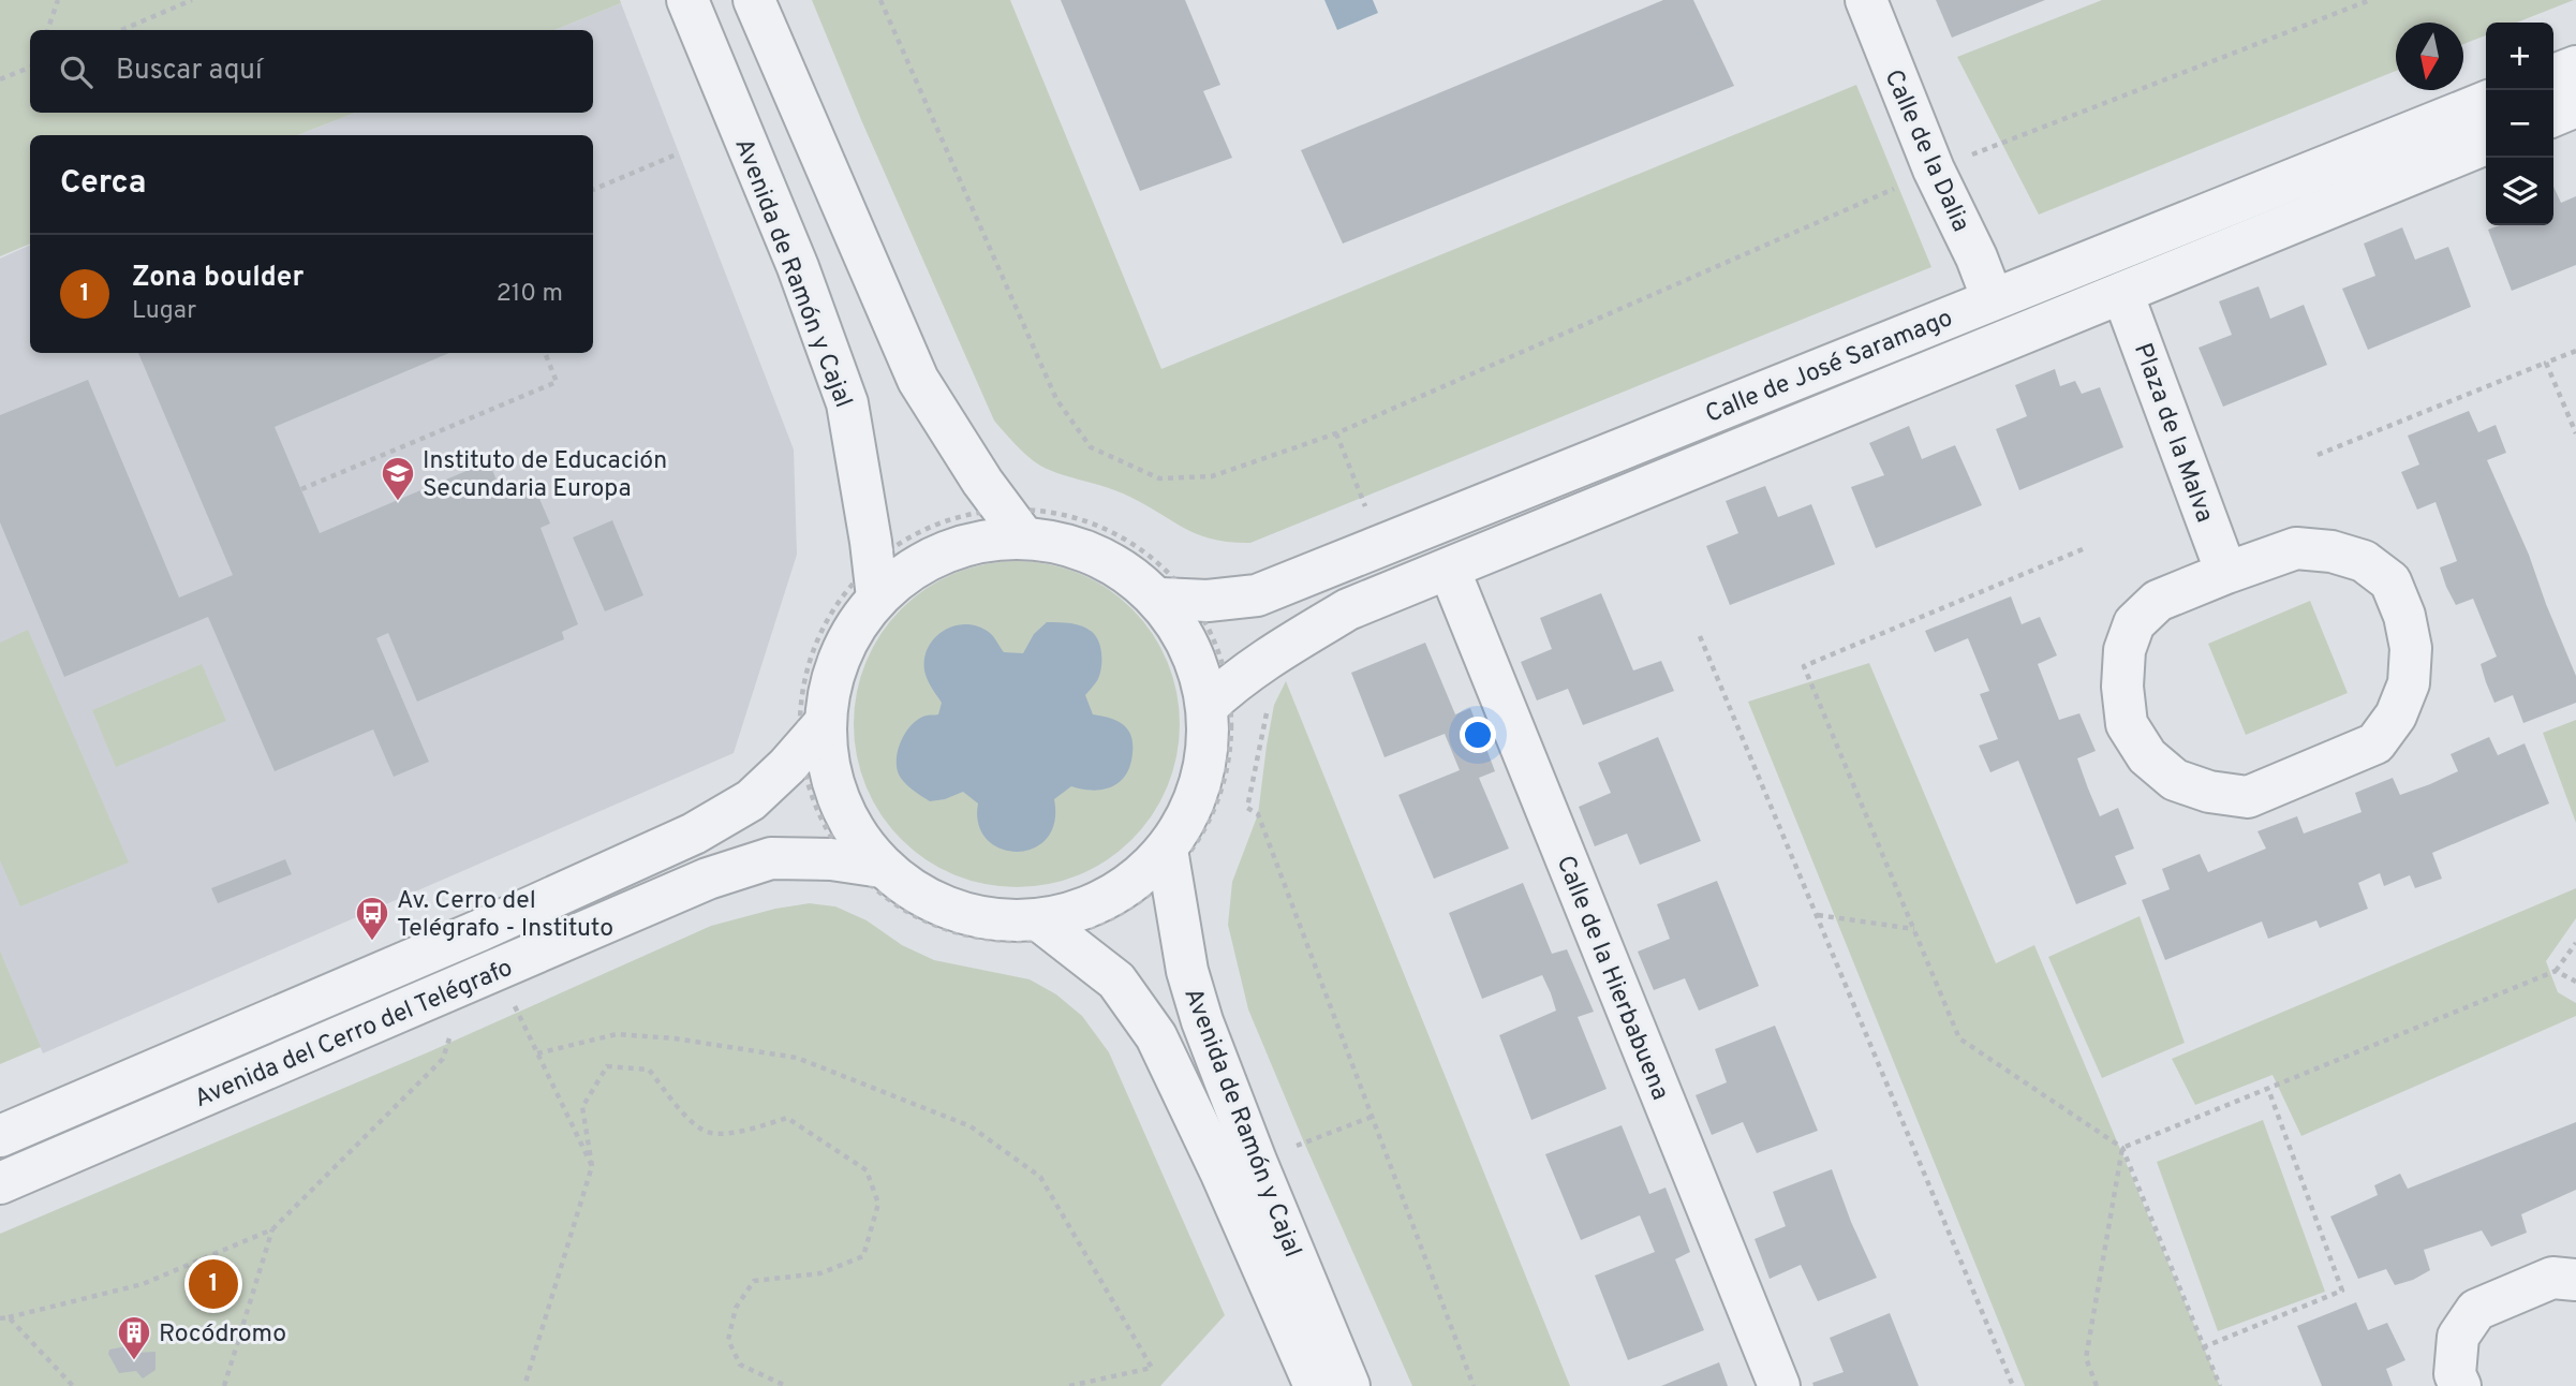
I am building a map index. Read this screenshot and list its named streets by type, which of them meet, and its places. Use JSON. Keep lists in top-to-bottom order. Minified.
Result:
{"streets":{"street":["Calle de la Dalia","Avenida de Ramón y Cajal","Calle de José Saramago","Plaza de la Malva","Calle de la Hierbabuena","Avenida del Cerro del Telégrafo"]},"crossings":[["Calle de la Dalia","Calle de José Saramago"],["Calle de José Saramago","Plaza de la Malva"],["Calle de José Saramago","Calle de la Hierbabuena"]],"places":{"school or university":["Instituto de Educación Secundaria Europa"],"bus stop":["Av. Cerro del Telégrafo - Instituto"],"building":["Rocódromo"]},"north":"bottom","page":{"map_buttons":["+","−"],"search":"Buscar aquí","heading":"Cerca","list":[{"mark":"1","name":"Zona boulder","note":"Lugar","value":"210 m"}],"pins":"1"}}
